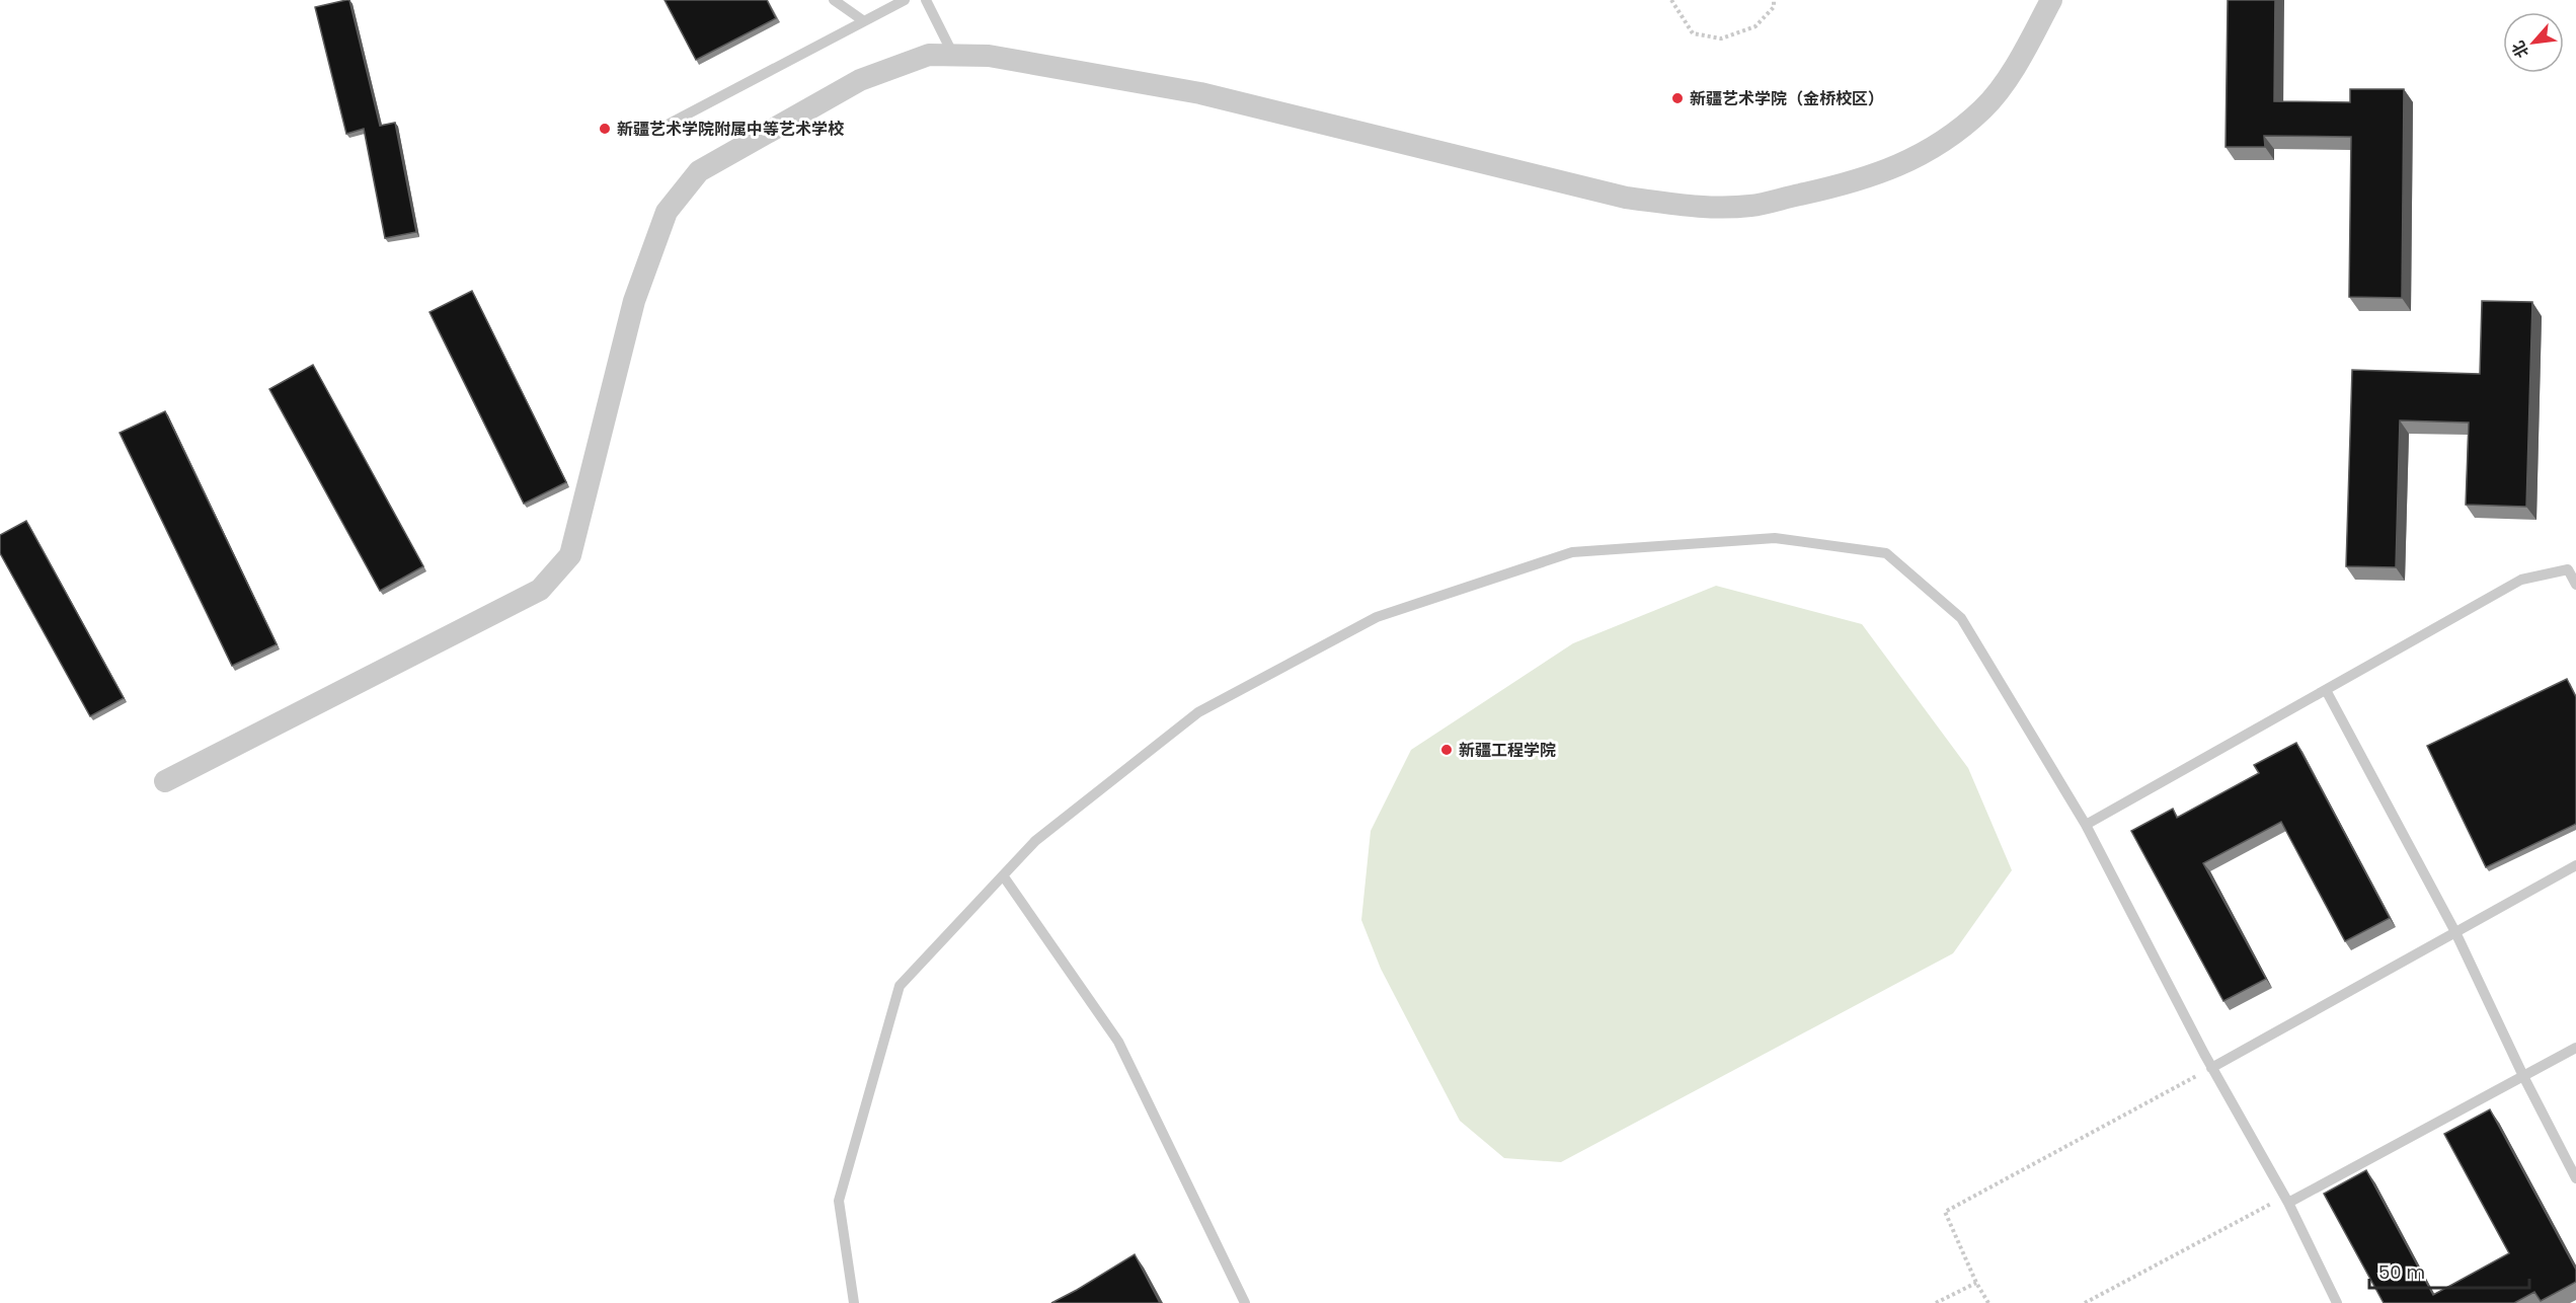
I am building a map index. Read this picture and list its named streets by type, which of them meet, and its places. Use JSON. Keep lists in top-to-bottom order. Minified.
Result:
{"places":["新疆艺术学院（金桥校区）","新疆艺术学院附属中等艺术学校","新疆工程学院"],"scale_bar":"50 m","north":"bottom left"}
